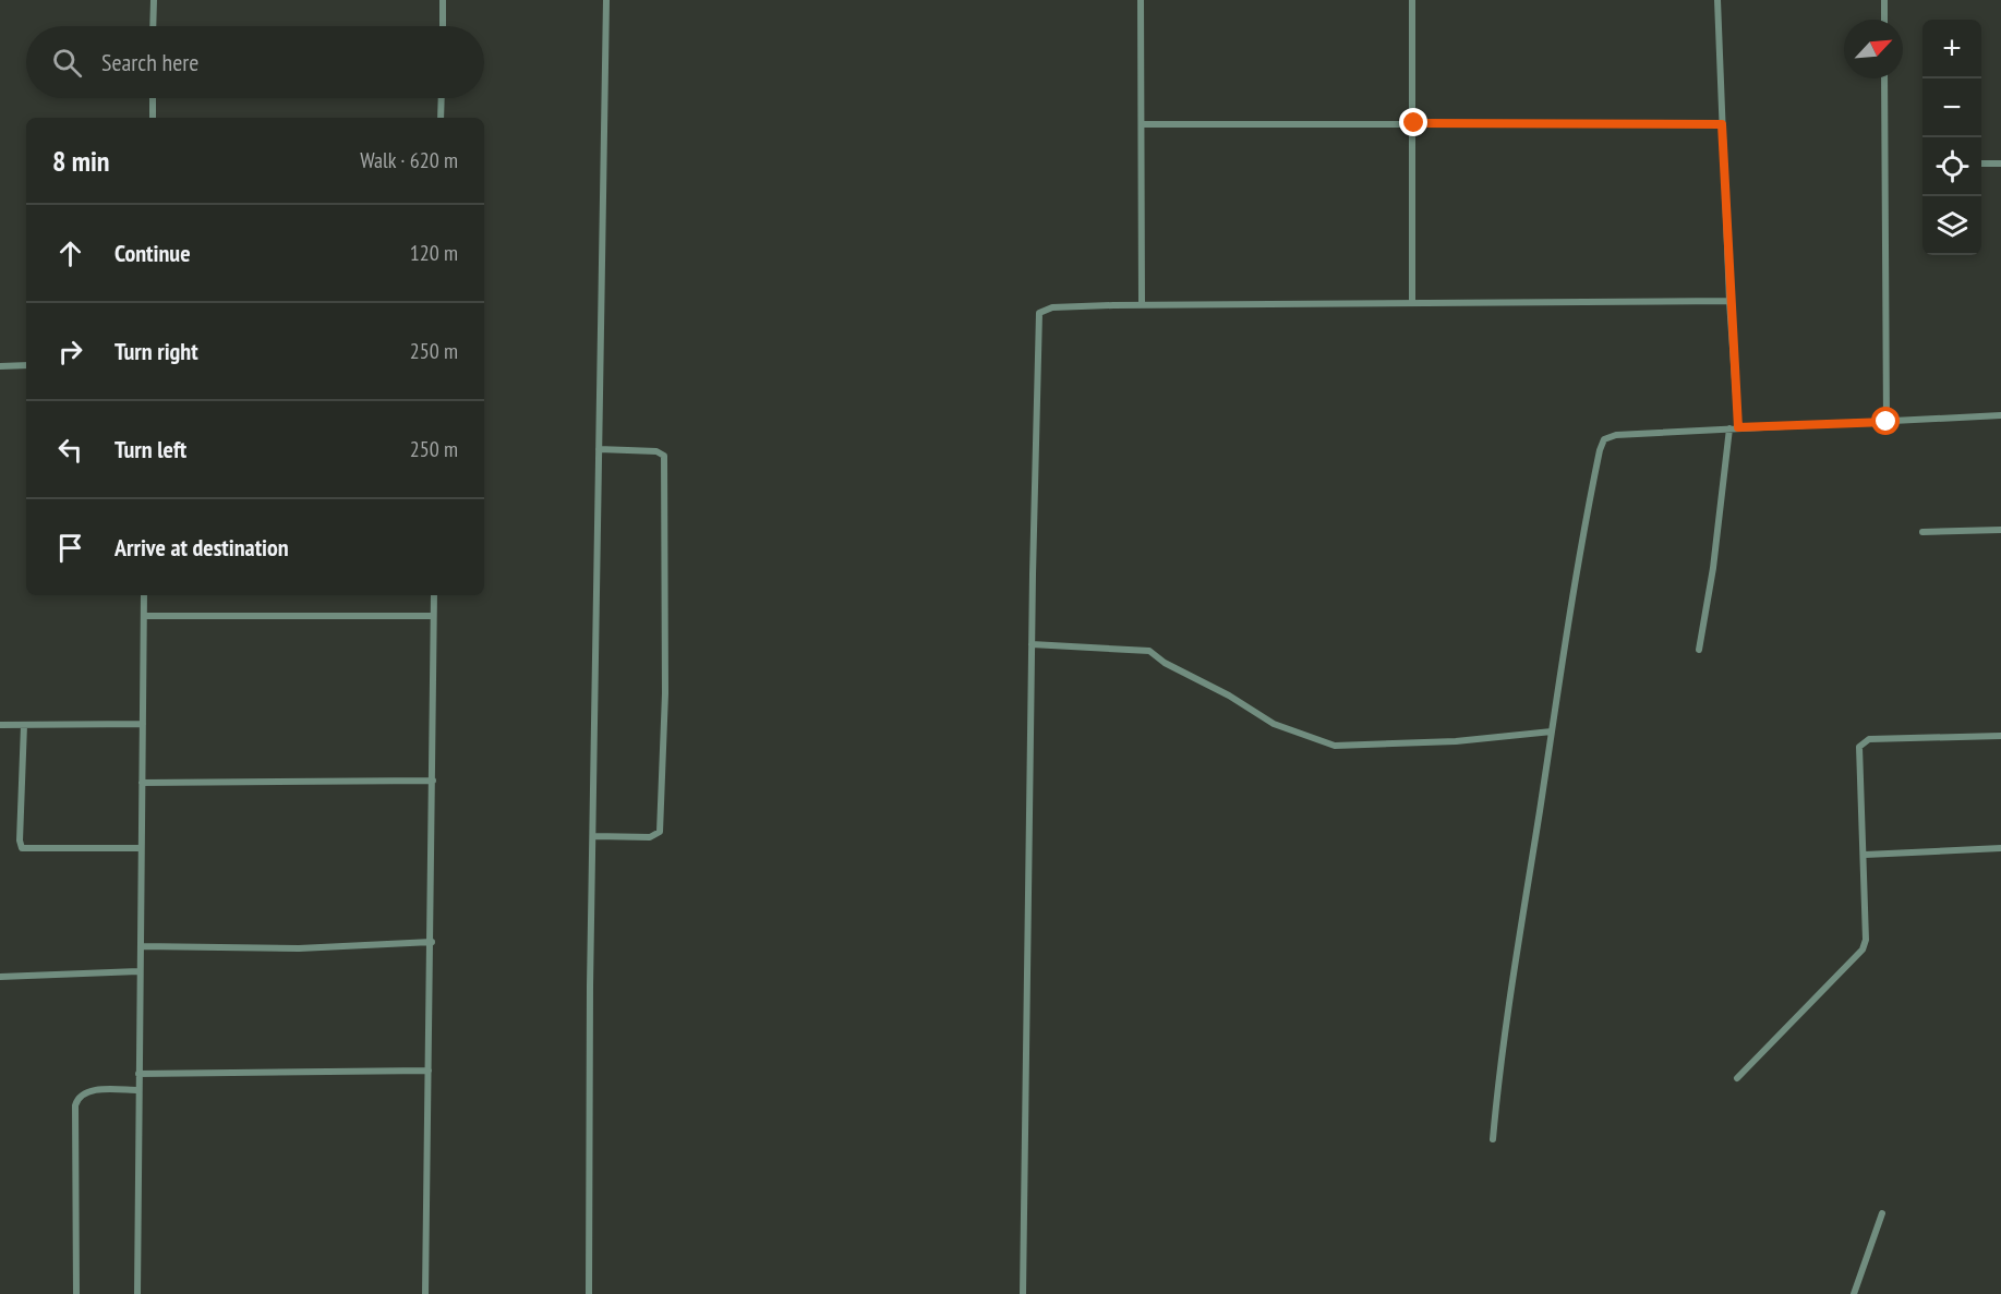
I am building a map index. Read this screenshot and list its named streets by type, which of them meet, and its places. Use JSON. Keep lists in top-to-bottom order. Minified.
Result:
{"north":"top right","page":{"map_buttons":["+","−"],"search":"Search here","heading":["8 min","Walk · 620 m"],"list":[["Continue","120 m"],["Turn right","250 m"],["Turn left","250 m"],"Arrive at destination"]}}
